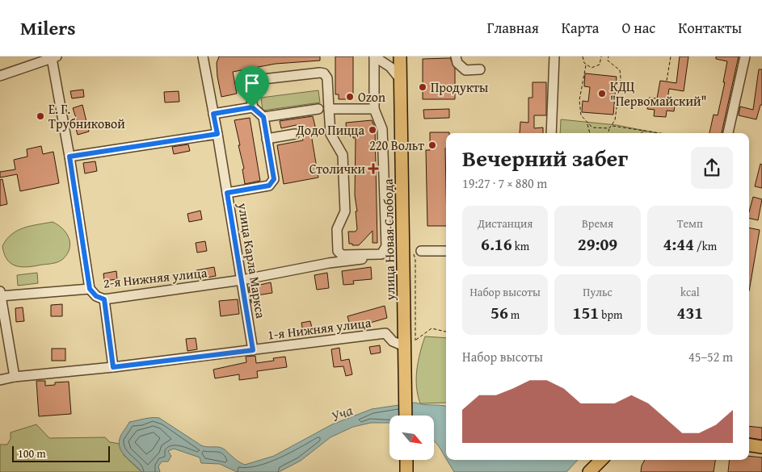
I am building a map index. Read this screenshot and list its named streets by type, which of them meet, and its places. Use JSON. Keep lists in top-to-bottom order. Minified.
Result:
{"streets":{"main road":["улица Новая Слобода"],"street":["улица Карла Маркса","2-я Нижняя улица","1-я Нижняя улица"]},"crossings":[["улица Новая Слобода","1-я Нижняя улица"],["улица Карла Маркса","2-я Нижняя улица"],["улица Карла Маркса","1-я Нижняя улица"]],"water":["Уча"],"places":{"other":["Продукты","КДЦ \"Первомайский\"","Ozon","Е. Г. Трубниковой","Додо Пицца","220 Вольт"],"health":["Столички"]},"scale_bar":"100 m","north":"bottom right","page":{"header":"Milers","nav":["Главная","Карта","О нас","Контакты"],"heading":["Вечерний забег","19:27 · 7 × 880 m"],"stats":[["Дистанция","6.16 km"],["Время","29:09"],["Темп","4:44 /km"],["Набор высоты","56 m"],["Пульс","151 bpm"],["kcal","431"]],"chart":["Набор высоты","45–52 m"],"scale":"100 m"}}
